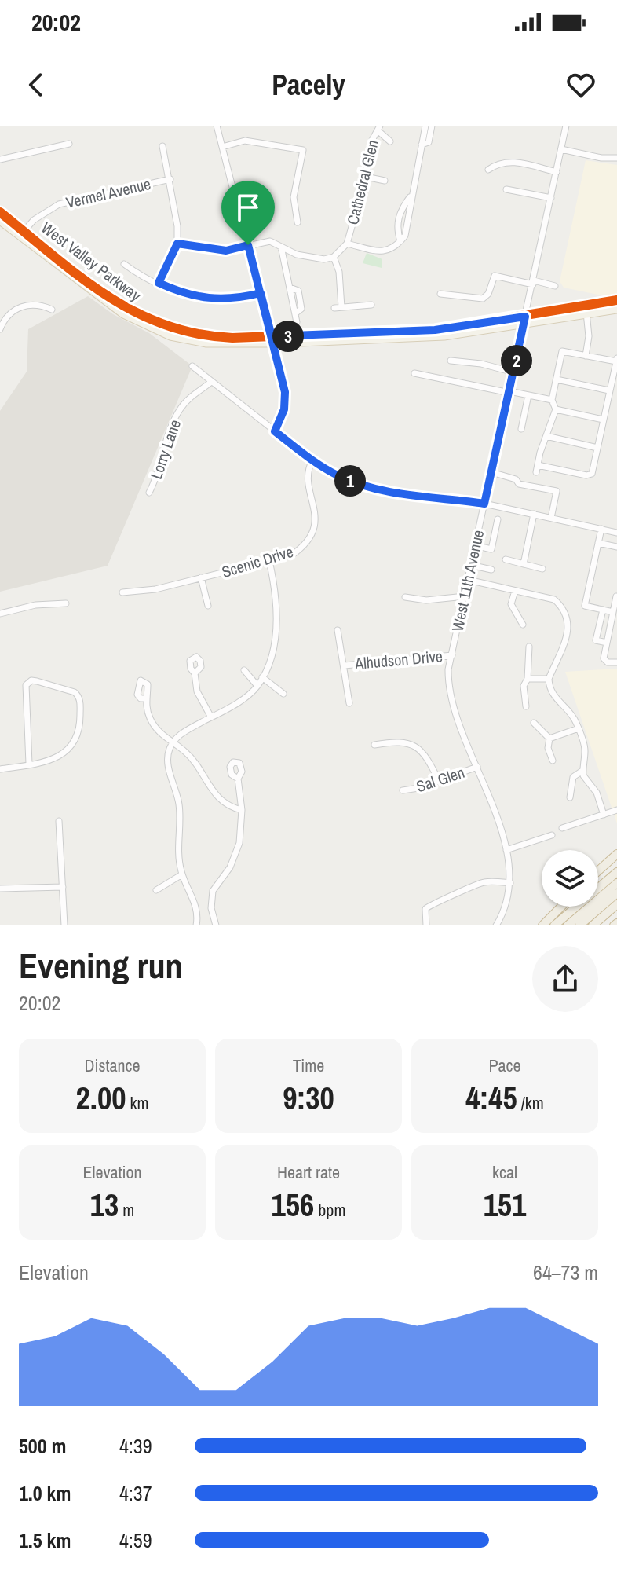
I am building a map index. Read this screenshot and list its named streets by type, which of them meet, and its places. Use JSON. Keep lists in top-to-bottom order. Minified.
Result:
{"streets":{"main road":["West Valley Parkway"],"street":["Cathedral Glen","Vermel Avenue","Lorry Lane","Scenic Drive","West 11th Avenue","Alhudson Drive","Sal Glen"]},"crossings":[["Vermel Avenue","West Valley Parkway"],["West Valley Parkway","West 11th Avenue"],["West 11th Avenue","Alhudson Drive"],["West 11th Avenue","Sal Glen"]],"page":{"status":"20:02","header":"Pacely","pins":["3","2","1"],"heading":["Evening run","20:02"],"stats":[["Distance","2.00 km"],["Time","9:30"],["Pace","4:45 /km"],["Elevation","13 m"],["Heart rate","156 bpm"],["kcal","151"]],"chart":["Elevation","64–73 m"],"list":[{"name":"500 m","note":"4:39"},{"name":"1.0 km","note":"4:37"},{"name":"1.5 km","note":"4:59"}]}}
